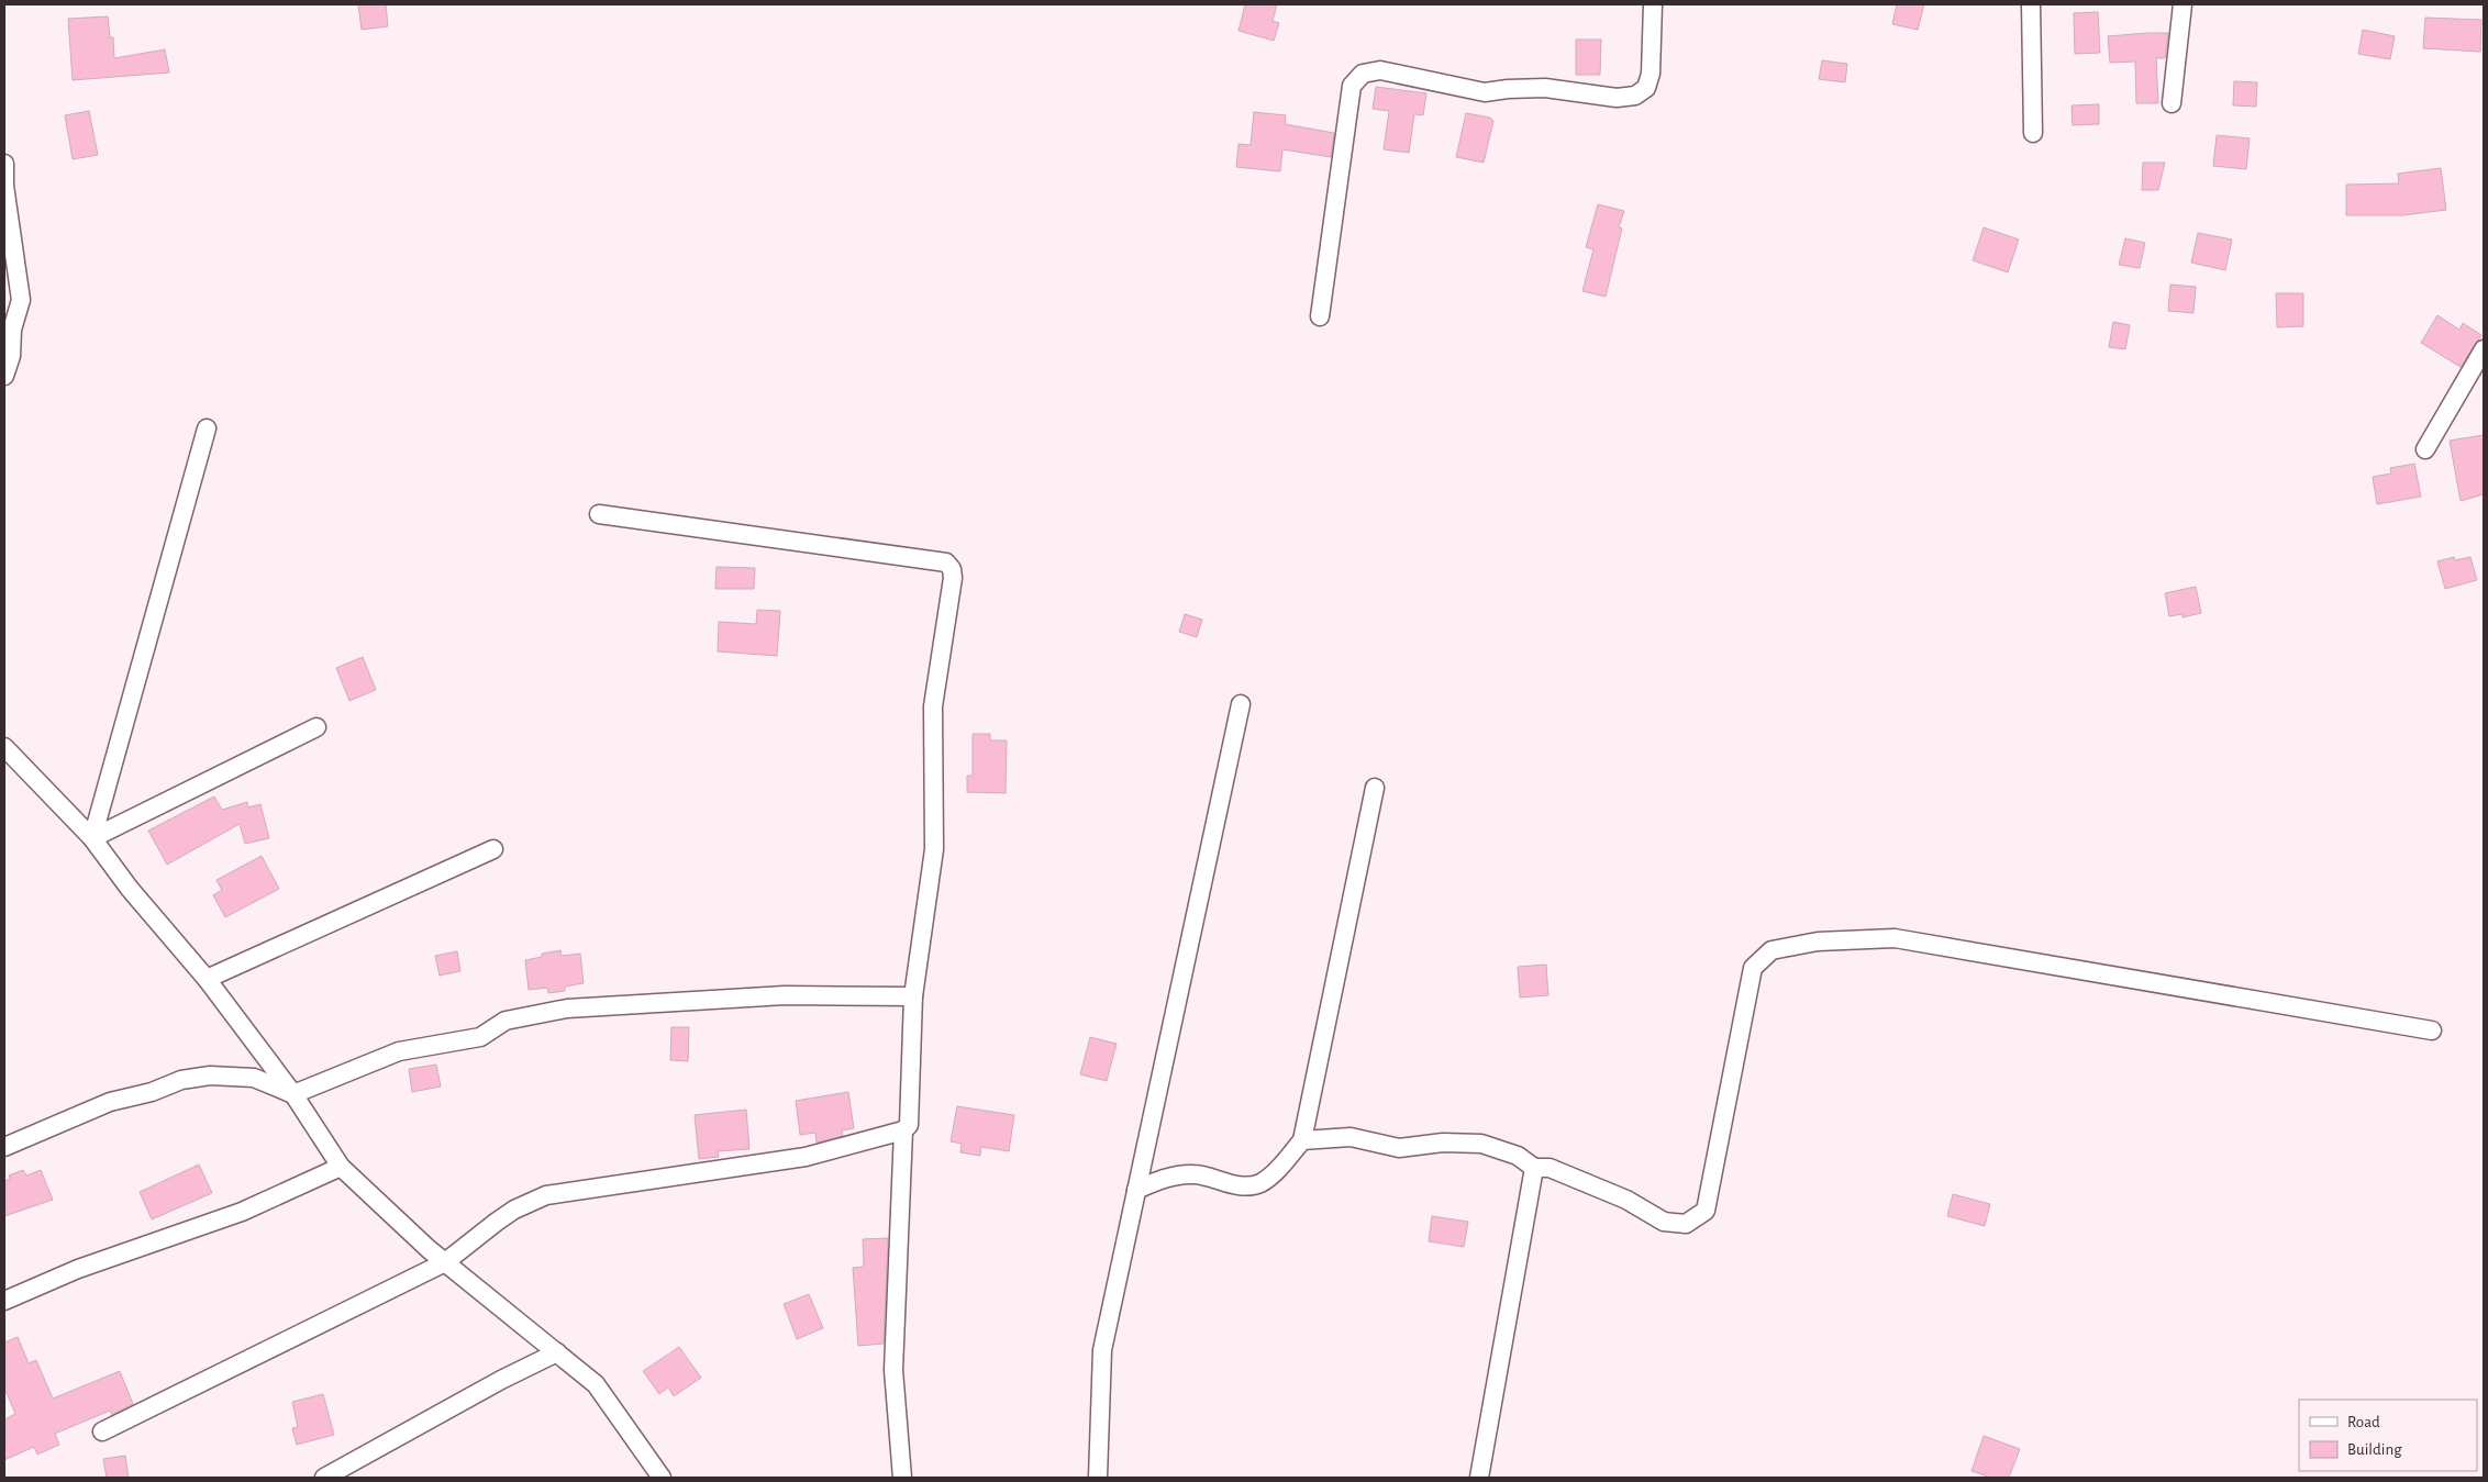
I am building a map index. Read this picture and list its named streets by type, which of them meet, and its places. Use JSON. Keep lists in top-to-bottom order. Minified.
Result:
{"legend":["Road","Building"]}
